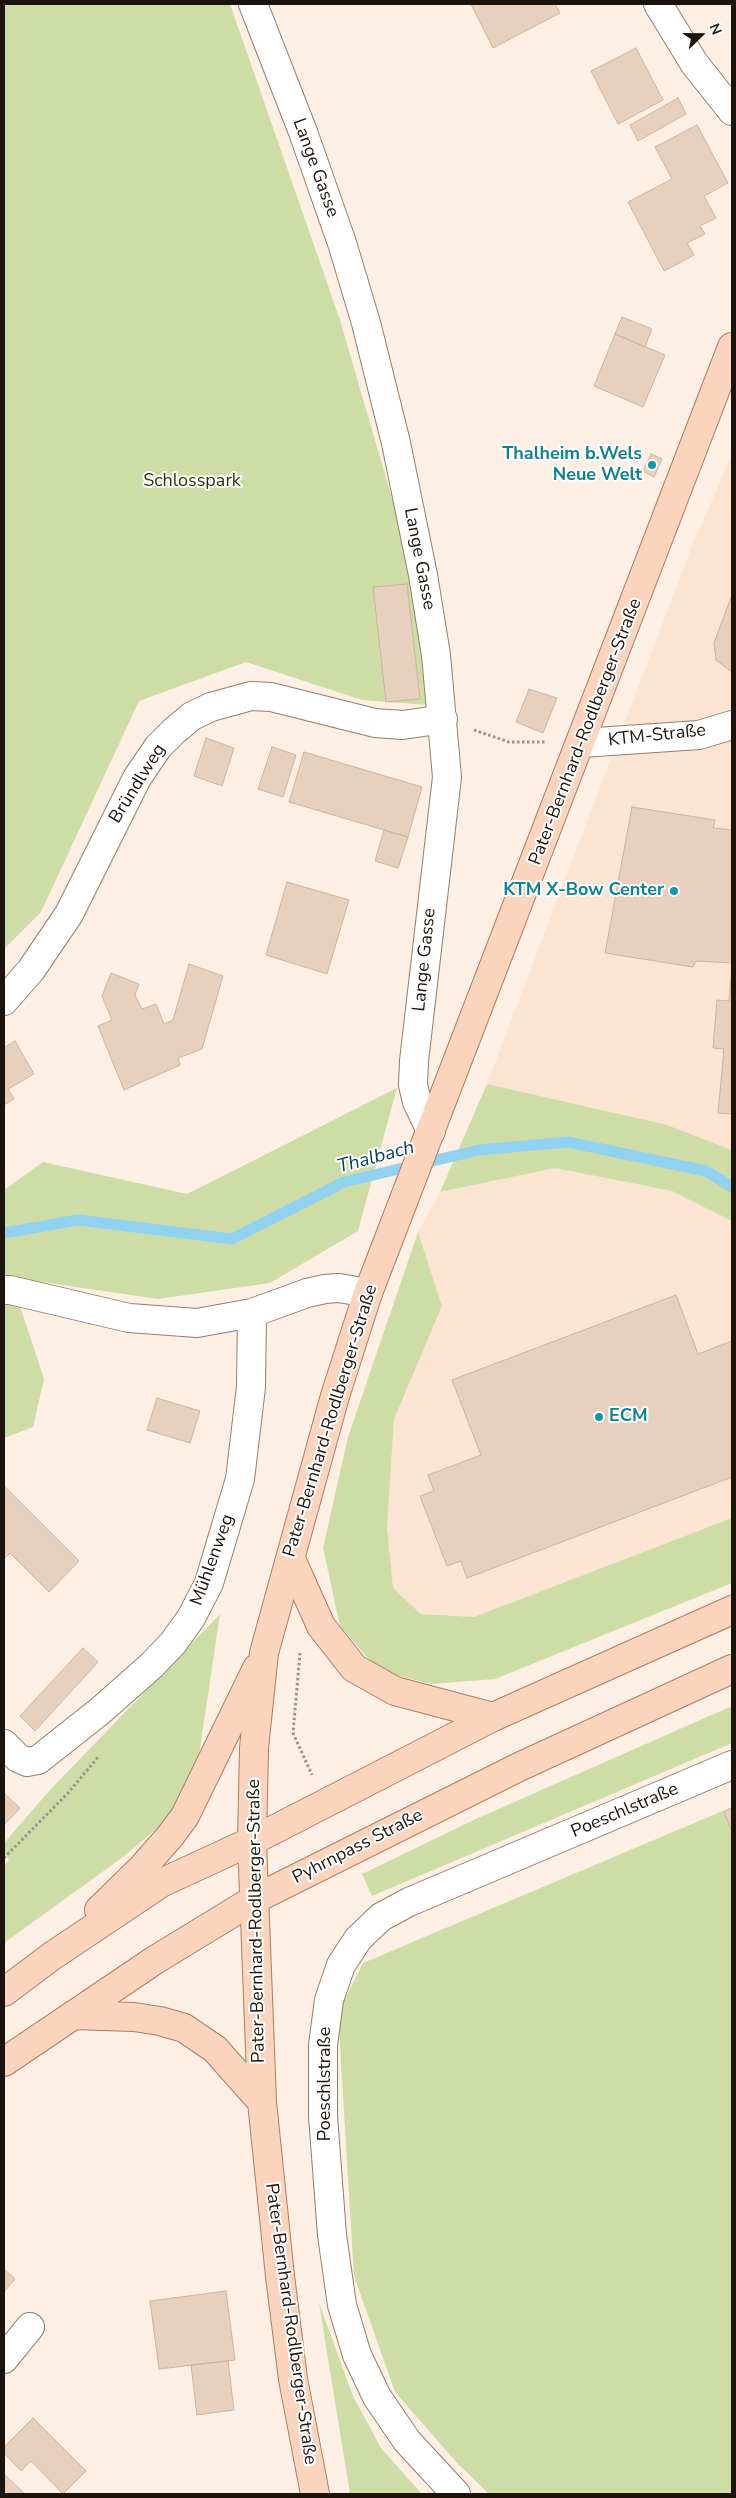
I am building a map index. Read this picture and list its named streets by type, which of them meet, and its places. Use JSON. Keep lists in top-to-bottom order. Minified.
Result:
{"streets":{"main road":["Pater-Bernhard-Rodlberger-Straße","Pyhrnpass Straße"],"street":["Lange Gasse","KTM-Straße","Bründlweg","Mühlenweg","Poeschlstraße"]},"crossings":[["Lange Gasse","Pater-Bernhard-Rodlberger-Straße"],["Lange Gasse","Bründlweg"],["Pater-Bernhard-Rodlberger-Straße","KTM-Straße"],["Pater-Bernhard-Rodlberger-Straße","Pyhrnpass Straße"]],"water":["Thalbach"],"parks":["Schlosspark"],"places":["Thalheim b.Wels Neue Welt","KTM X-Bow Center","ECM"],"north":"right"}
